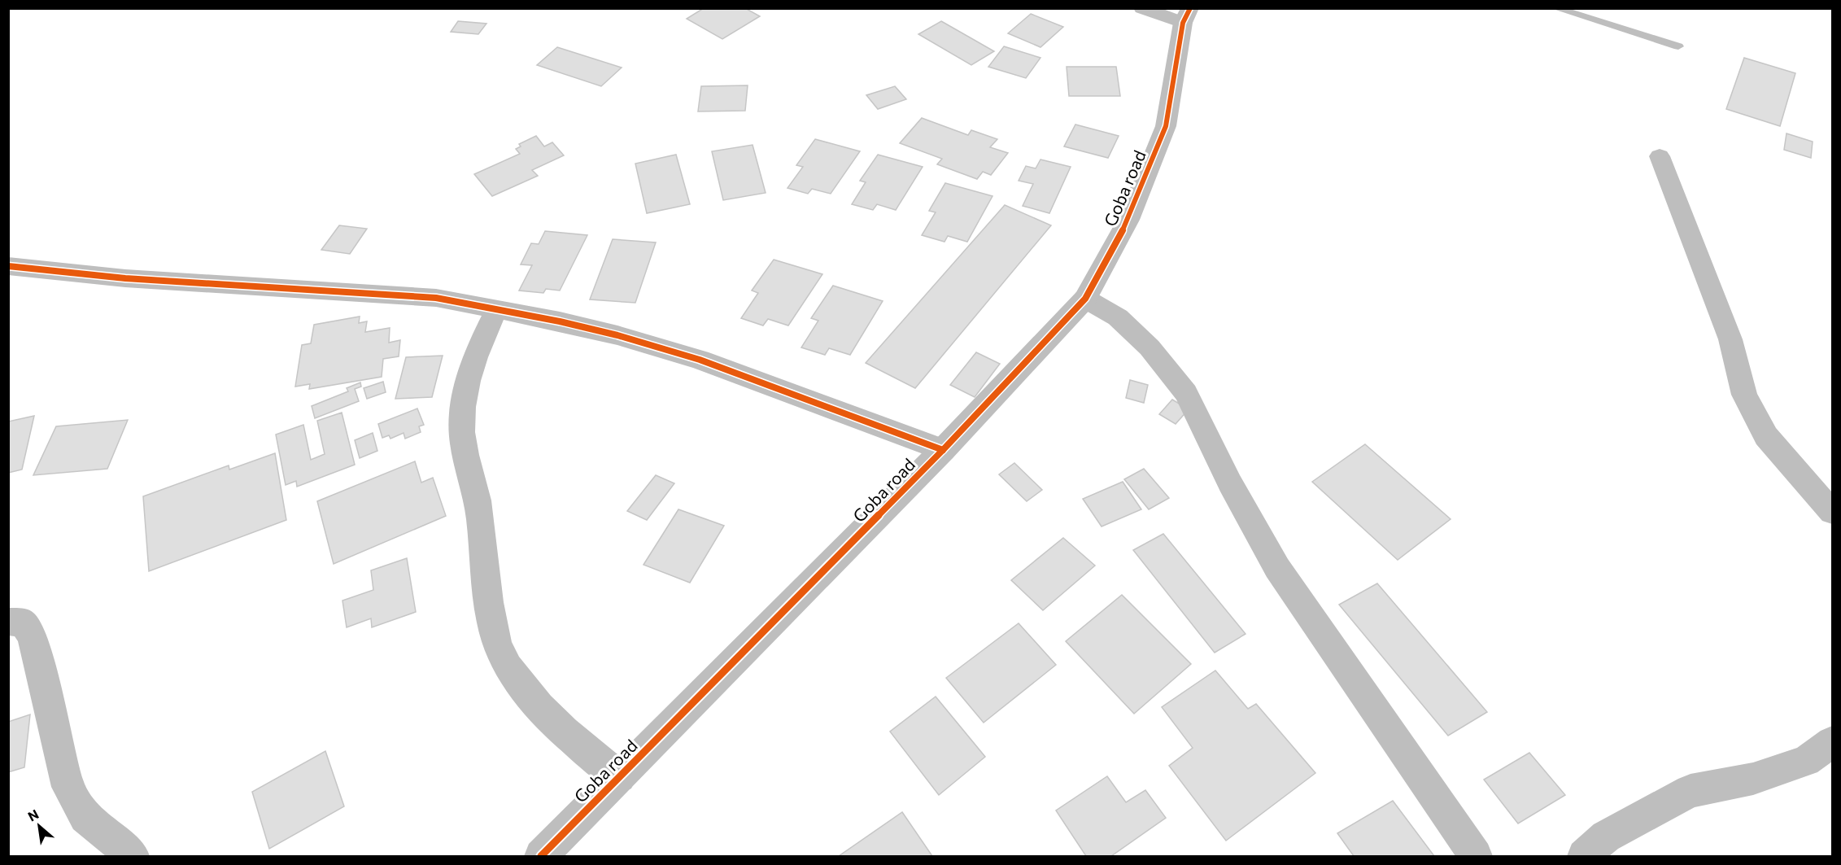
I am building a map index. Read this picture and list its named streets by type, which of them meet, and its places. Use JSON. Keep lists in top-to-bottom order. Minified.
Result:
{"streets":{"street":["Goba road"]},"north":"top left"}
